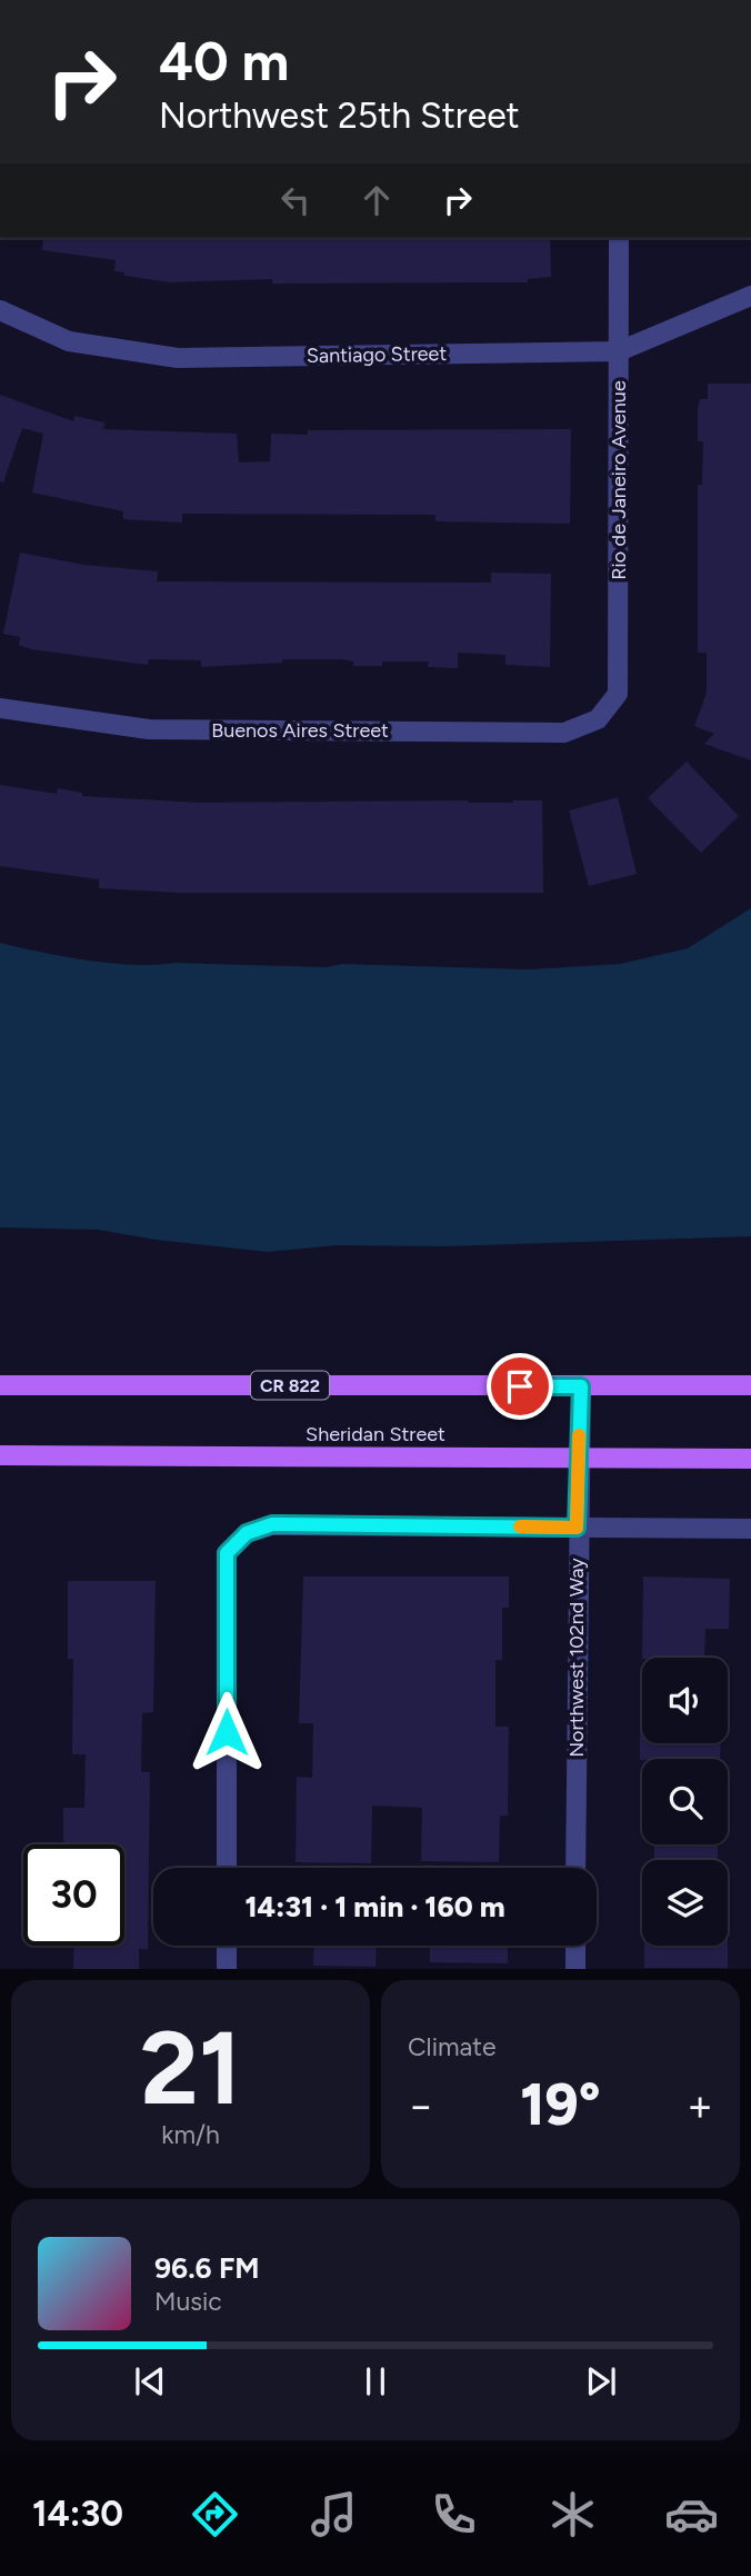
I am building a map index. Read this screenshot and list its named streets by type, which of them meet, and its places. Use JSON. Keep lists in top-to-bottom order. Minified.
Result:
{"streets":{"main road":["CR 822","Sheridan Street"],"street":["Santiago Street","Rio de Janeiro Avenue","Buenos Aires Street","Northwest 102nd Way"]},"crossings":[["Santiago Street","Rio de Janeiro Avenue"],["Rio de Janeiro Avenue","Buenos Aires Street"],["CR 822","Northwest 102nd Way"],["Sheridan Street","Northwest 102nd Way"]],"page":{"turn":["40 m","Northwest 25th Street"],"limit":"30","trip":"14:31 · 1 min · 160 m","tile":[["21","km/h"],"Climate"],"heat":["−","19°","+"],"song":["96.6 FM","Music"],"tabs":"14:30"}}
